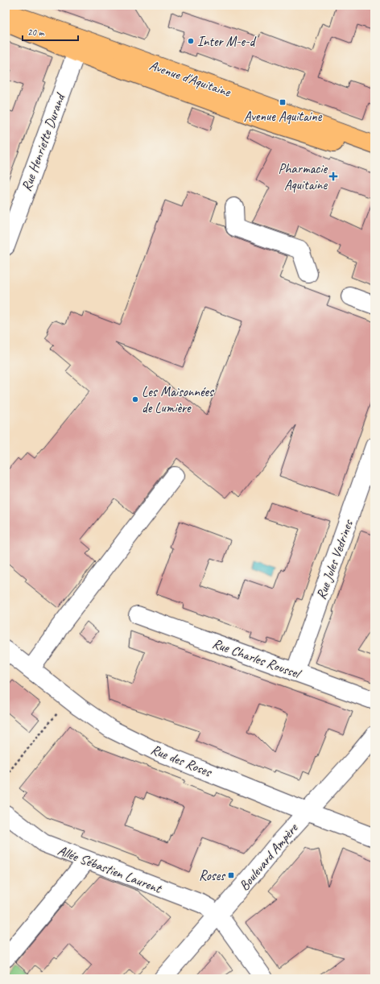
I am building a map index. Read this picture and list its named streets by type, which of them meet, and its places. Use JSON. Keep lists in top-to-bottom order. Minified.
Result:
{"streets":{"main road":["Avenue d'Aquitaine"],"street":["Rue Henriette Durand","Rue Jules Vedrines","Rue Charles Roussel","Rue des Roses","Boulevard Ampère","Allée Sébastien Laurent"]},"crossings":[["Avenue d'Aquitaine","Rue Henriette Durand"],["Rue Jules Vedrines","Rue Charles Roussel"],["Rue des Roses","Boulevard Ampère"],["Boulevard Ampère","Allée Sébastien Laurent"]],"places":{"other":["Inter M-e-d","Les Maisonnées de Lumière"],"transit":["Avenue Aquitaine","Roses"],"health":["Pharmacie Aquitaine"]},"scale_bar":"20 m"}
